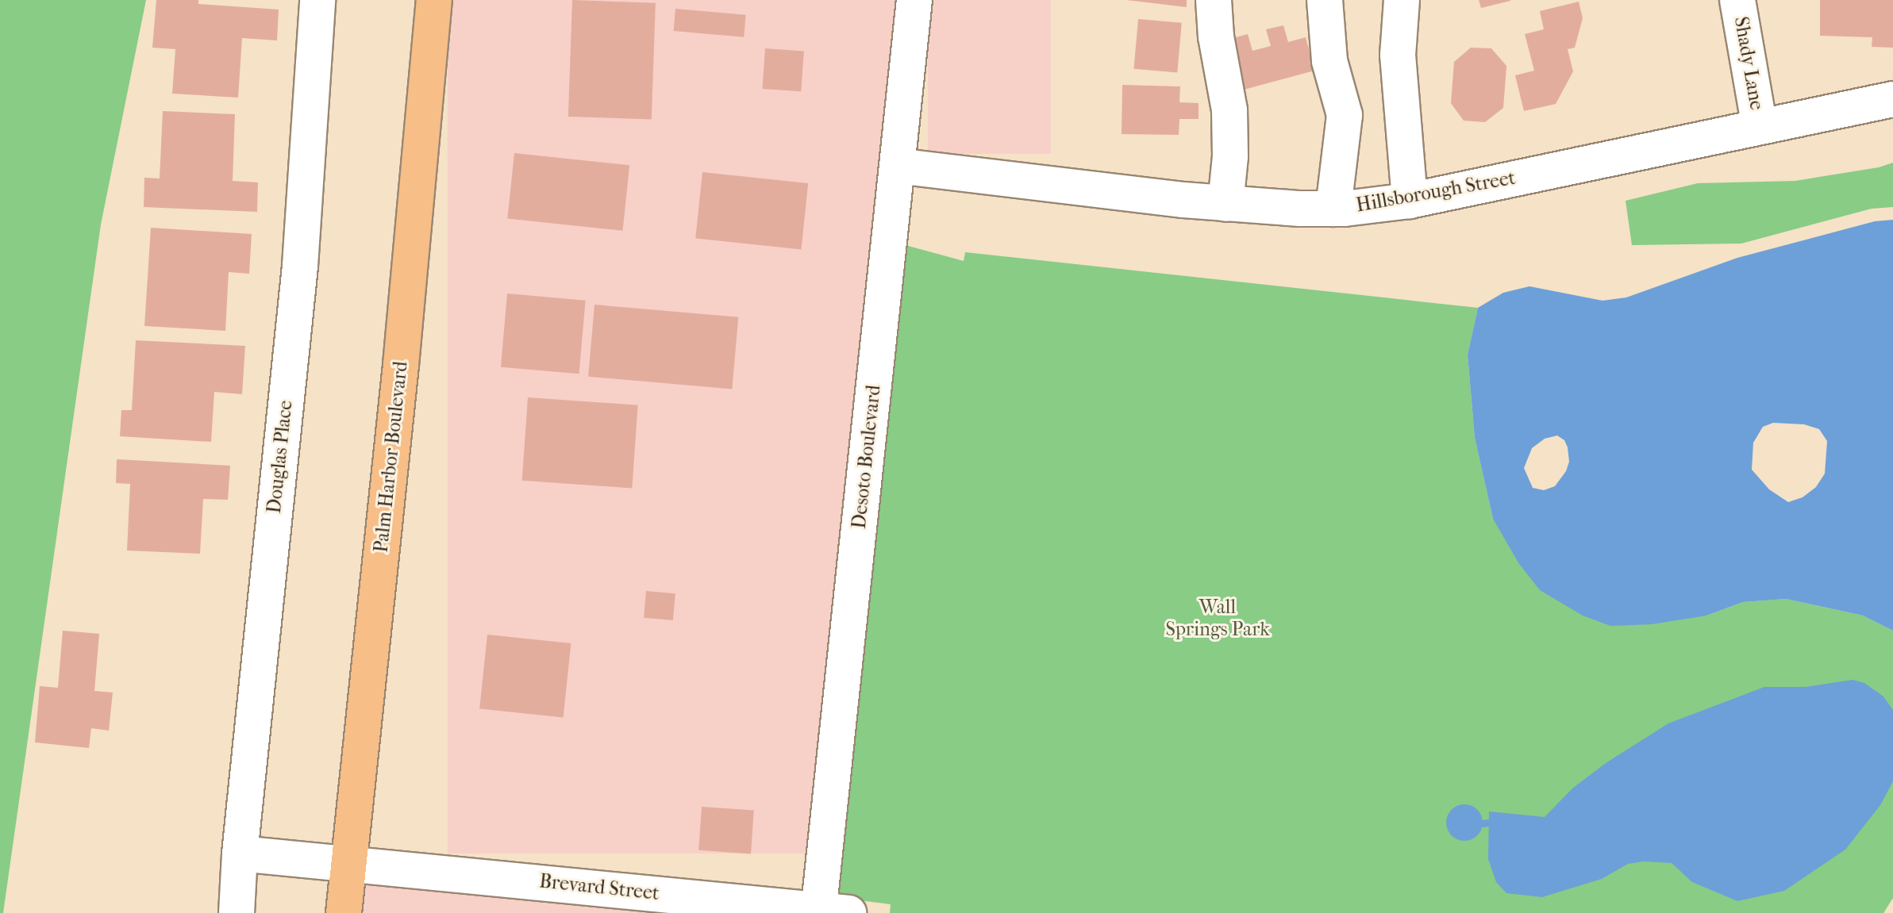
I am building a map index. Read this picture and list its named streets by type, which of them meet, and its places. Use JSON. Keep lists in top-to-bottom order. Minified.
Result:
{"streets":{"main road":["Palm Harbor Boulevard"],"street":["Shady Lane","Hillsborough Street","Douglas Place","Desoto Boulevard","Brevard Street"]},"crossings":[["Shady Lane","Hillsborough Street"],["Hillsborough Street","Desoto Boulevard"],["Douglas Place","Brevard Street"],["Palm Harbor Boulevard","Brevard Street"],["Desoto Boulevard","Brevard Street"]],"parks":["Wall Springs Park"]}
